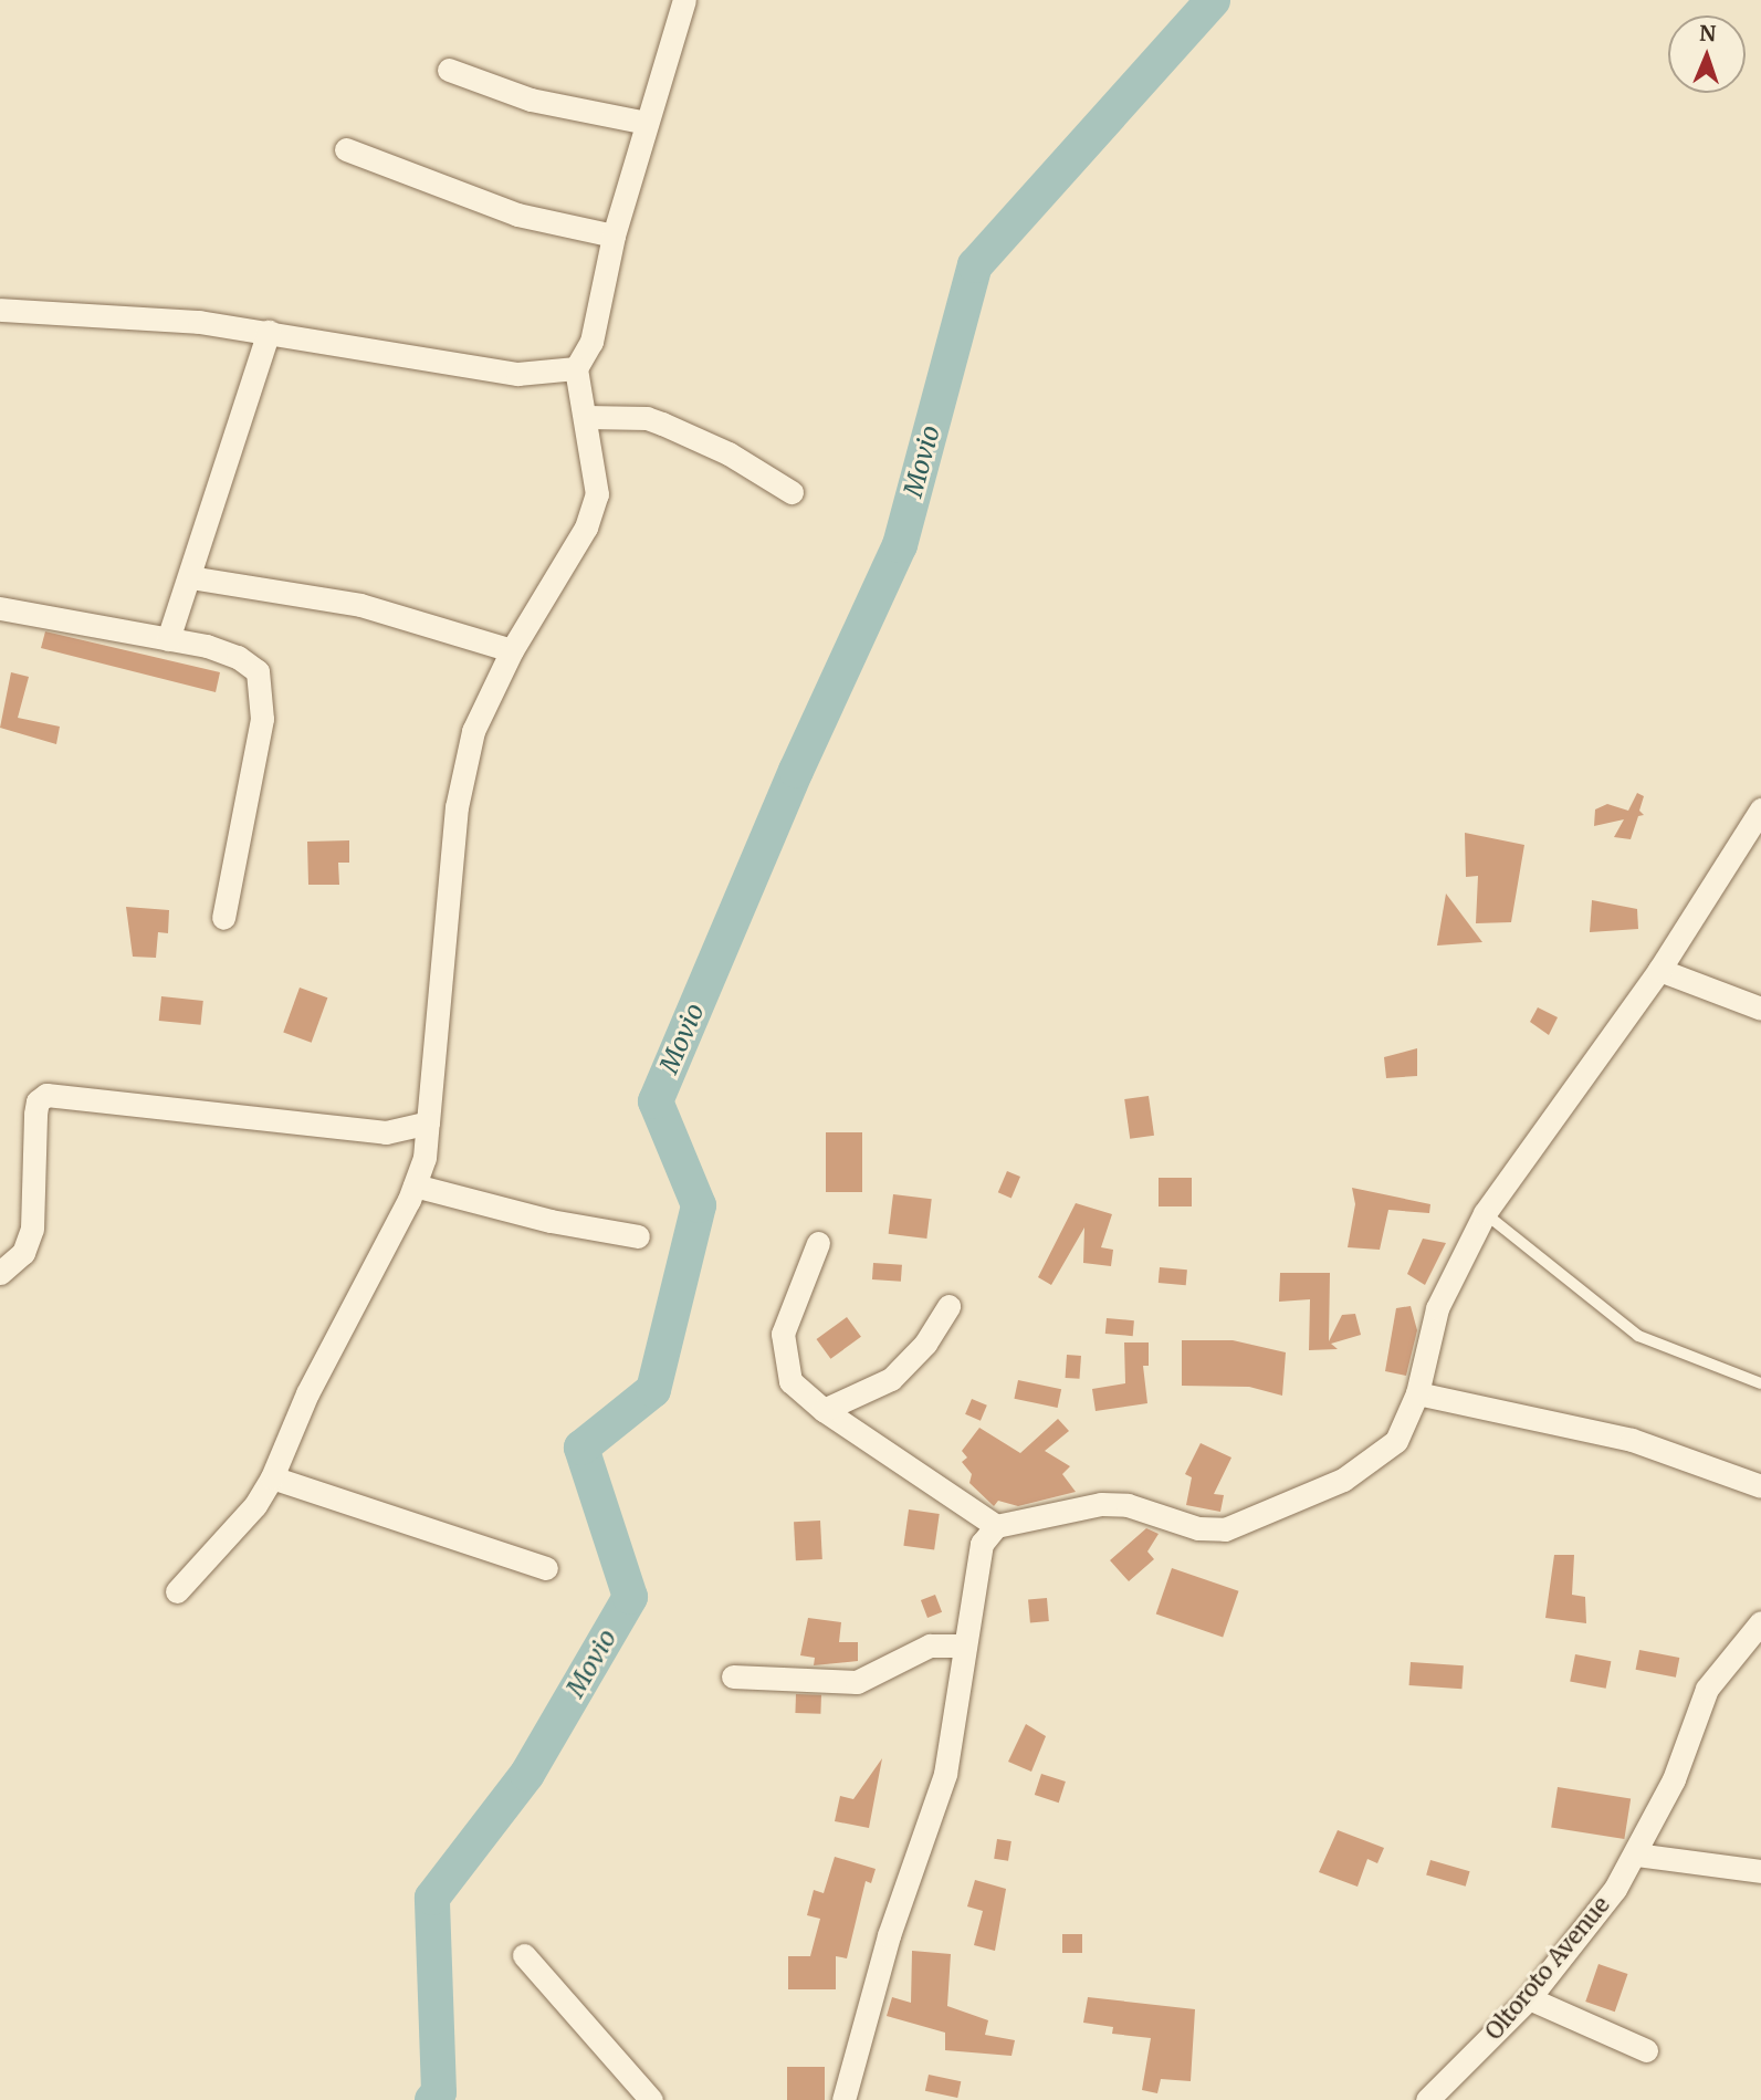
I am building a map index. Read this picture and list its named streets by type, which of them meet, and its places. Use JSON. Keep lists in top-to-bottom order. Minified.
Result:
{"streets":{"street":["Oltoroto Avenue"]},"water":["Movio"],"north":"top"}
